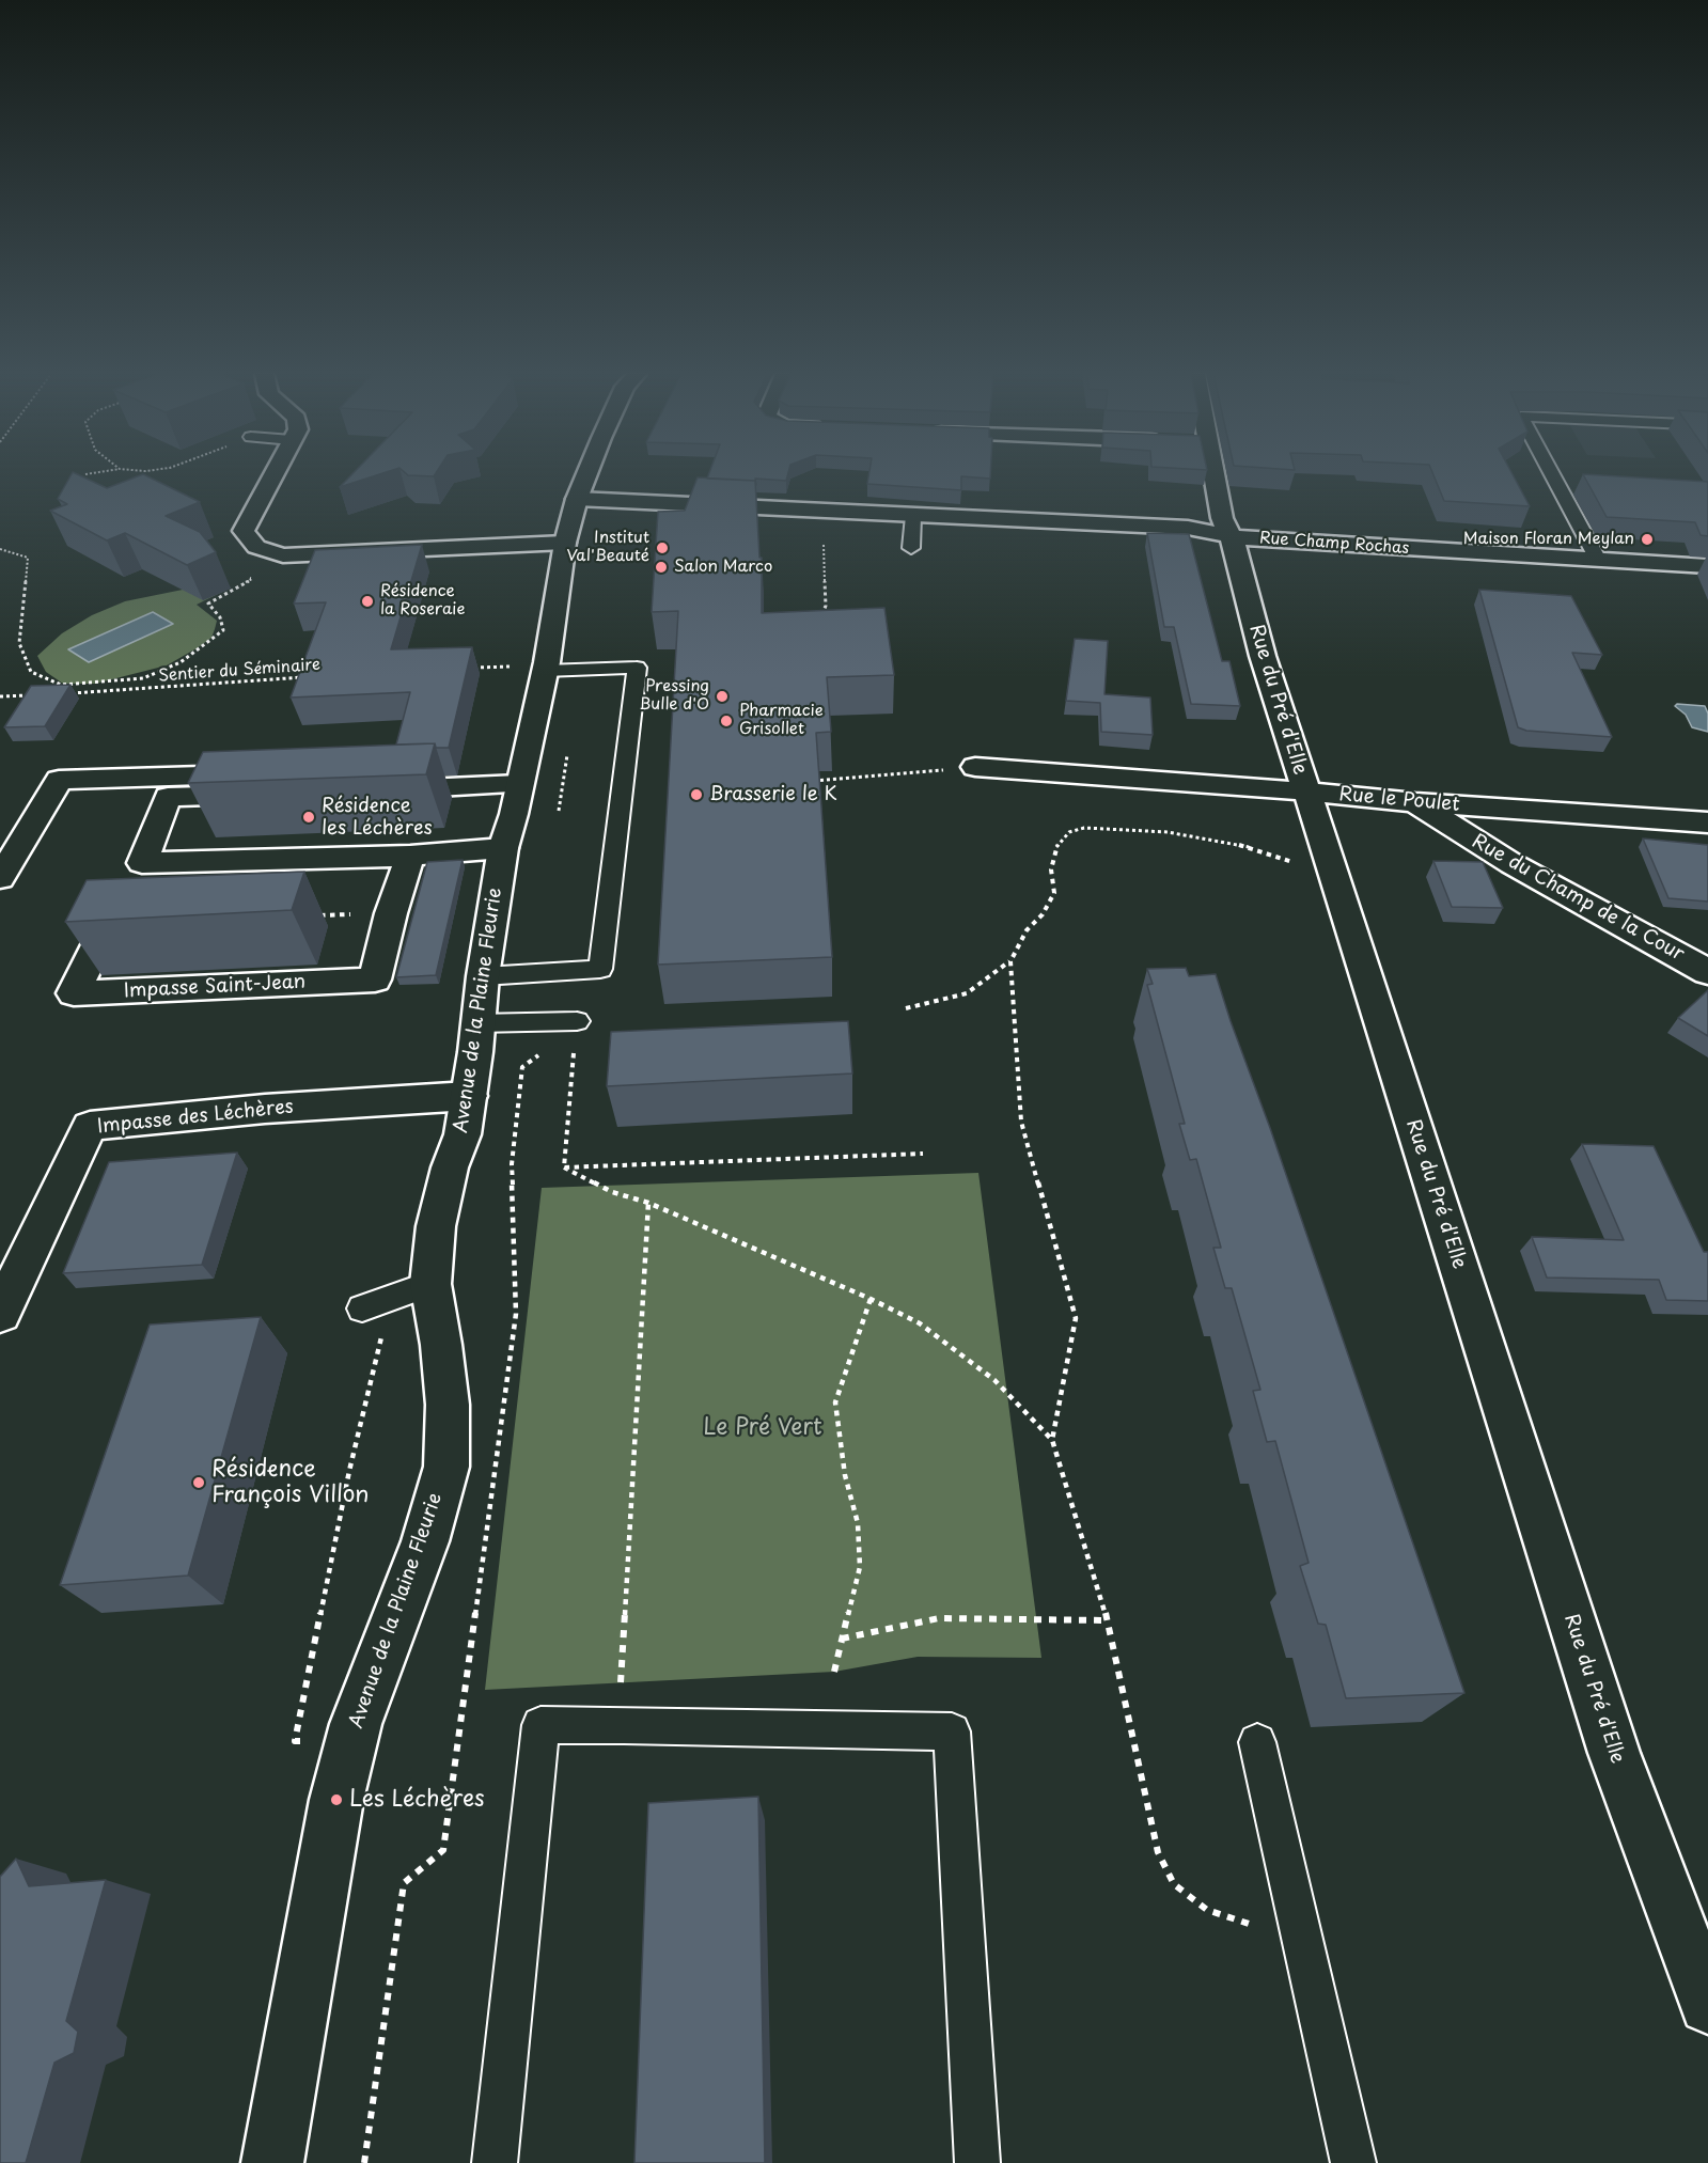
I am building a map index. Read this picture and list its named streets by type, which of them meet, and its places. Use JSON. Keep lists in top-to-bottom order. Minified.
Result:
{"streets":{"street":["Rue Champ Rochas","Rue du Pré d'Elle","Rue le Poulet","Rue du Champ de la Cour","Impasse Saint-Jean","Avenue de la Plaine Fleurie","Impasse des Léchères"],"path":["Sentier du Séminaire"]},"crossings":[["Rue Champ Rochas","Rue du Pré d'Elle"],["Rue Champ Rochas","Avenue de la Plaine Fleurie"],["Rue du Pré d'Elle","Rue le Poulet"],["Rue le Poulet","Rue du Champ de la Cour"],["Avenue de la Plaine Fleurie","Impasse des Léchères"]],"parks":["Le Pré Vert"],"places":["Maison Floran Meylan","Institut Val'Beauté","Salon Marco","Résidence la Roseraie","Pressing Bulle d'O","Pharmacie Grisollet","Brasserie le K","Résidence les Léchères","Résidence François Villon","Les Léchères"]}
